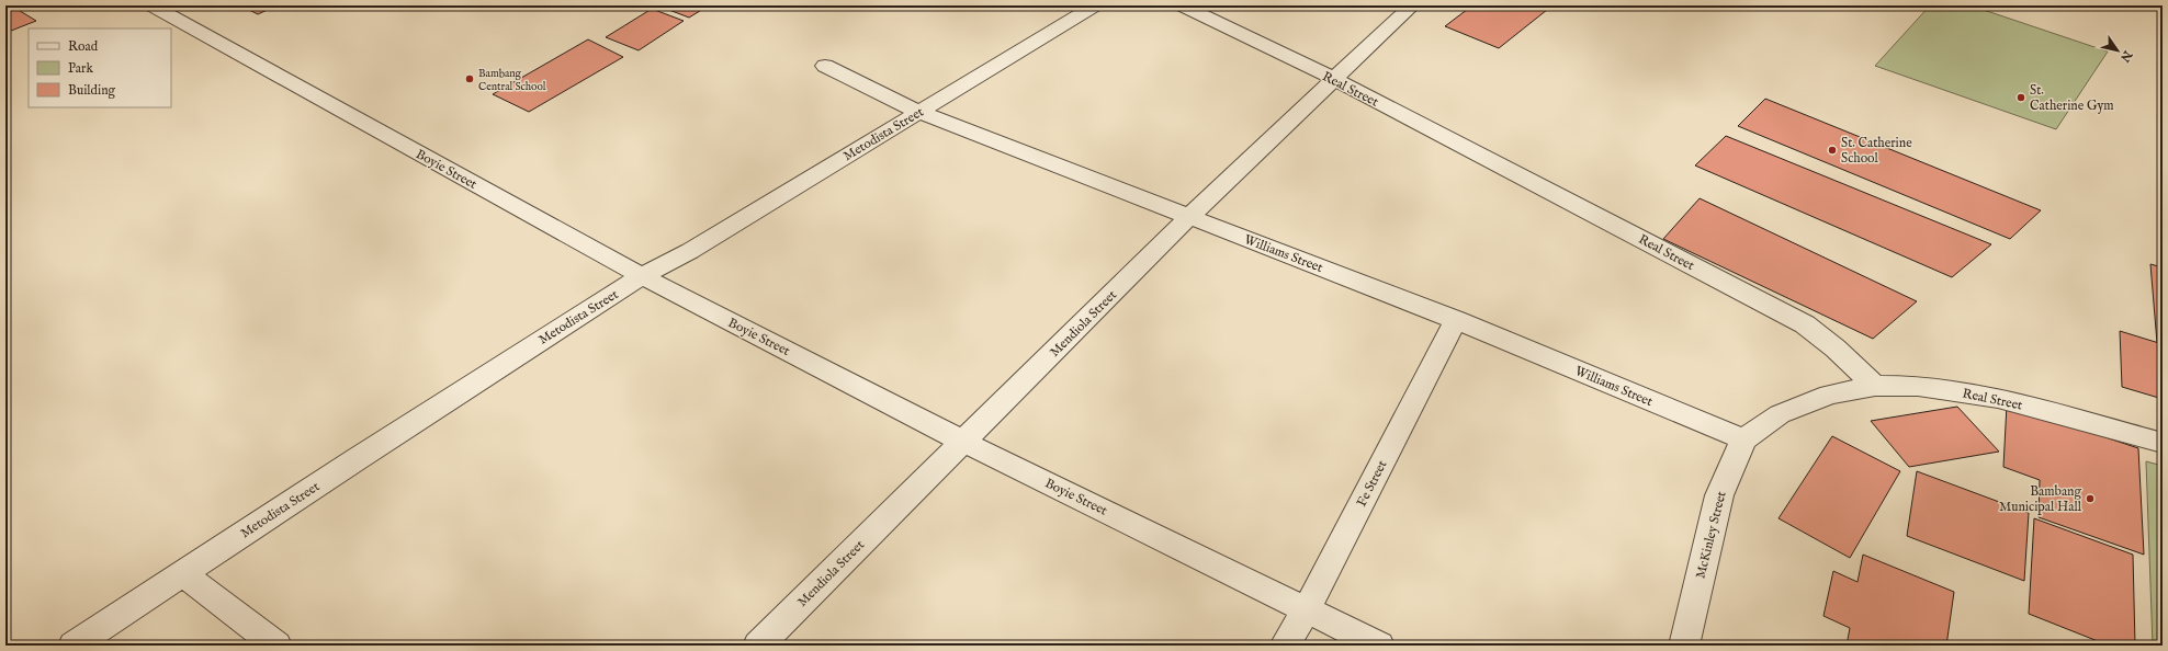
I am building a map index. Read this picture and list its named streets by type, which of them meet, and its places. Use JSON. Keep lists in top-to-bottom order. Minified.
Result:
{"streets":{"street":["Real Street","Metodista Street","Boyie Street","Williams Street","Mendiola Street","Fe Street","McKinley Street"]},"crossings":[["Real Street","Mendiola Street"],["Metodista Street","Boyie Street"],["Metodista Street","Williams Street"],["Boyie Street","Mendiola Street"],["Boyie Street","Fe Street"],["Williams Street","Mendiola Street"],["Williams Street","Fe Street"],["Williams Street","McKinley Street"]],"places":["Bambang Central School","St. Catherine Gym","St. Catherine School","Bambang Municipal Hall"],"legend":["Road","Park","Building"],"north":"bottom right"}
